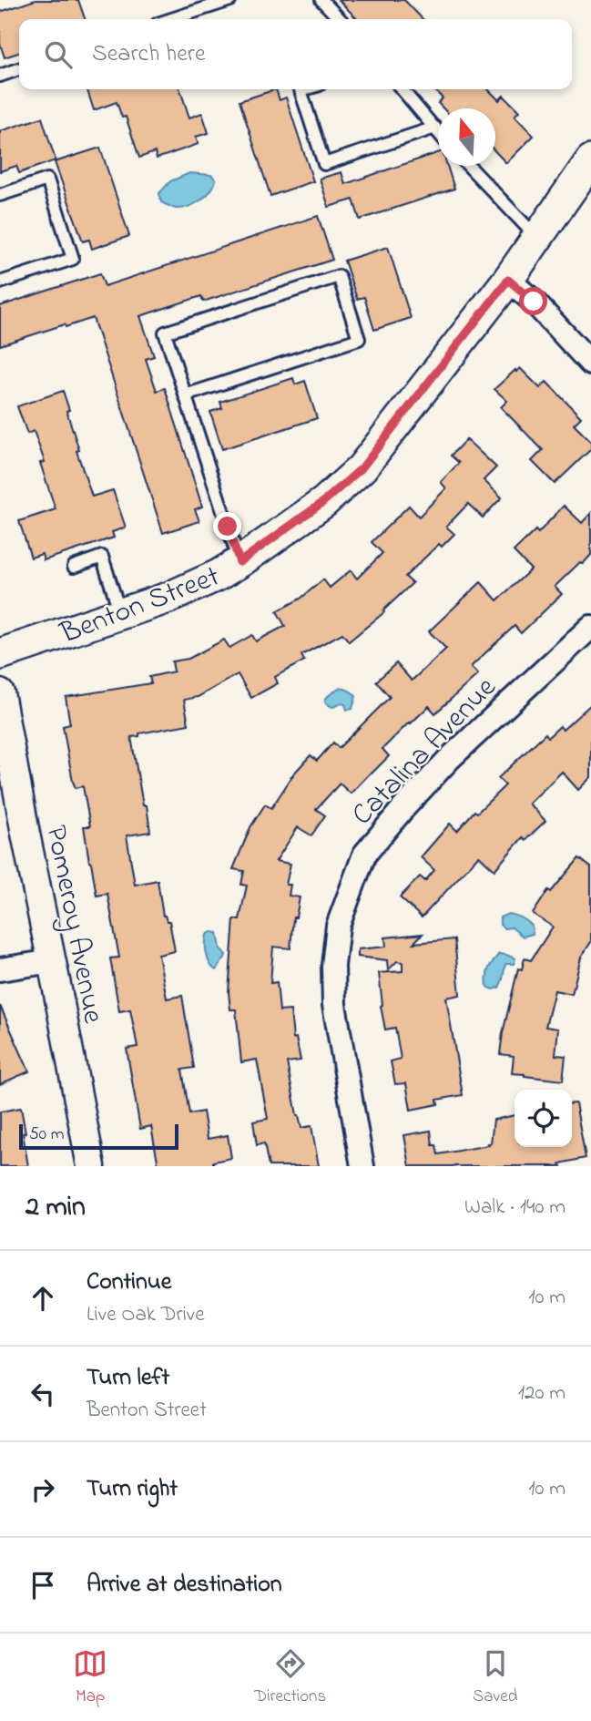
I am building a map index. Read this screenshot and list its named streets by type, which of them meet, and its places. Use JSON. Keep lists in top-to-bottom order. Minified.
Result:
{"streets":{"main road":["Benton Street"],"street":["Catalina Avenue","Pomeroy Avenue"]},"scale_bar":"50 m","north":"top","page":{"search":"Search here","scale":"50 m","heading":["2 min","Walk · 140 m"],"list":[["Continue","Live Oak Drive","10 m"],["Turn left","Benton Street","120 m"],["Turn right","10 m"],"Arrive at destination"],"nav":["Map","Directions","Saved"]}}
